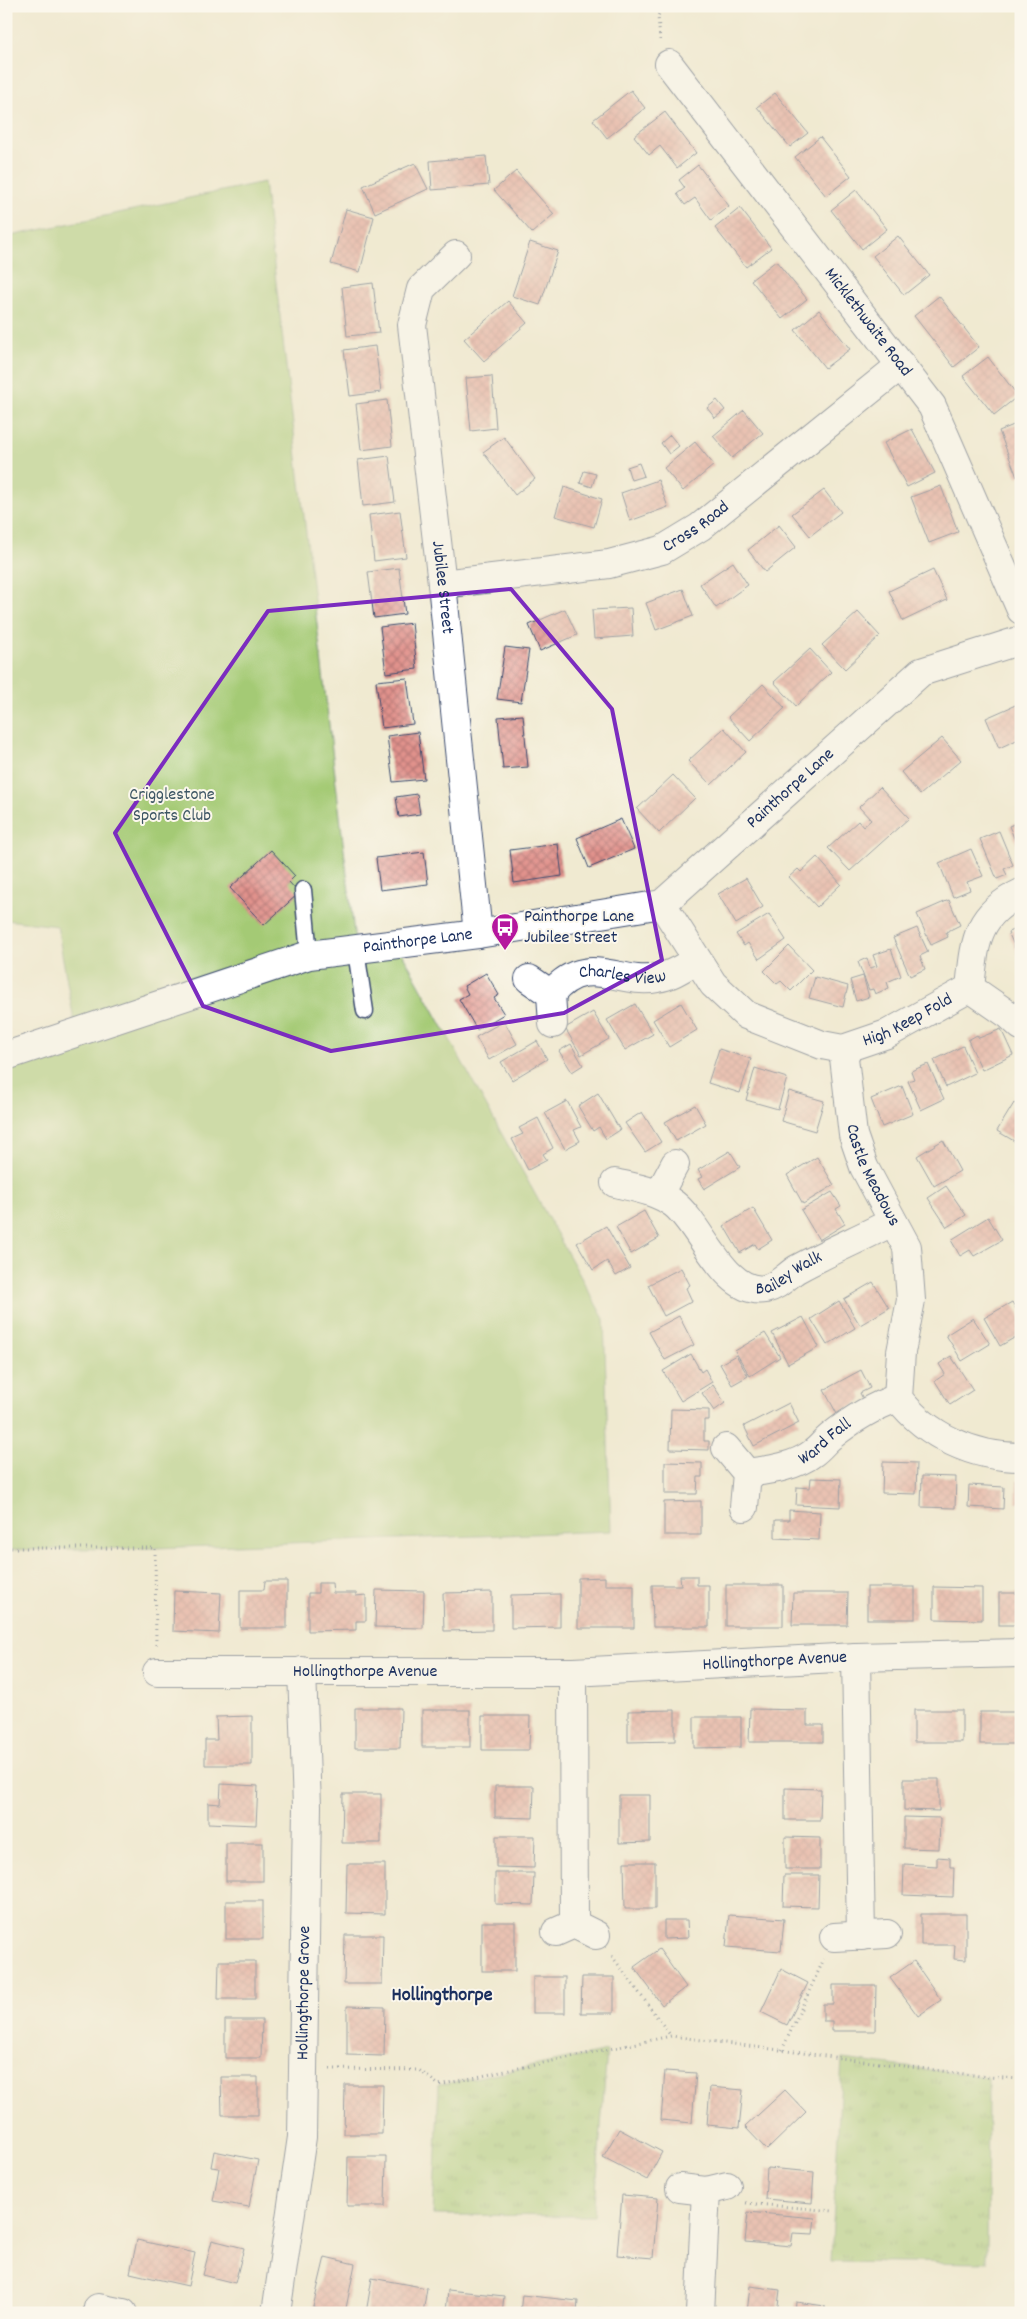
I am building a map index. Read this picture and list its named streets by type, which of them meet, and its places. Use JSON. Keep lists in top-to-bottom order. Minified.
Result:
{"streets":{"street":["Micklethwaite Road","Cross Road","Jubilee Street","Painthorpe Lane","Charles View","High Keep Fold","Castle Meadows","Bailey Walk","Ward Fall","Hollingthorpe Avenue","Hollingthorpe Grove"]},"crossings":[["Micklethwaite Road","Cross Road"],["Cross Road","Jubilee Street"],["Jubilee Street","Painthorpe Lane"],["High Keep Fold","Castle Meadows"],["Castle Meadows","Bailey Walk"],["Castle Meadows","Ward Fall"],["Hollingthorpe Avenue","Hollingthorpe Grove"]],"districts":["Hollingthorpe"],"parks":["Crigglestone Sports Club"],"places":{"bus stop":["Painthorpe Lane Jubilee Street"]}}
